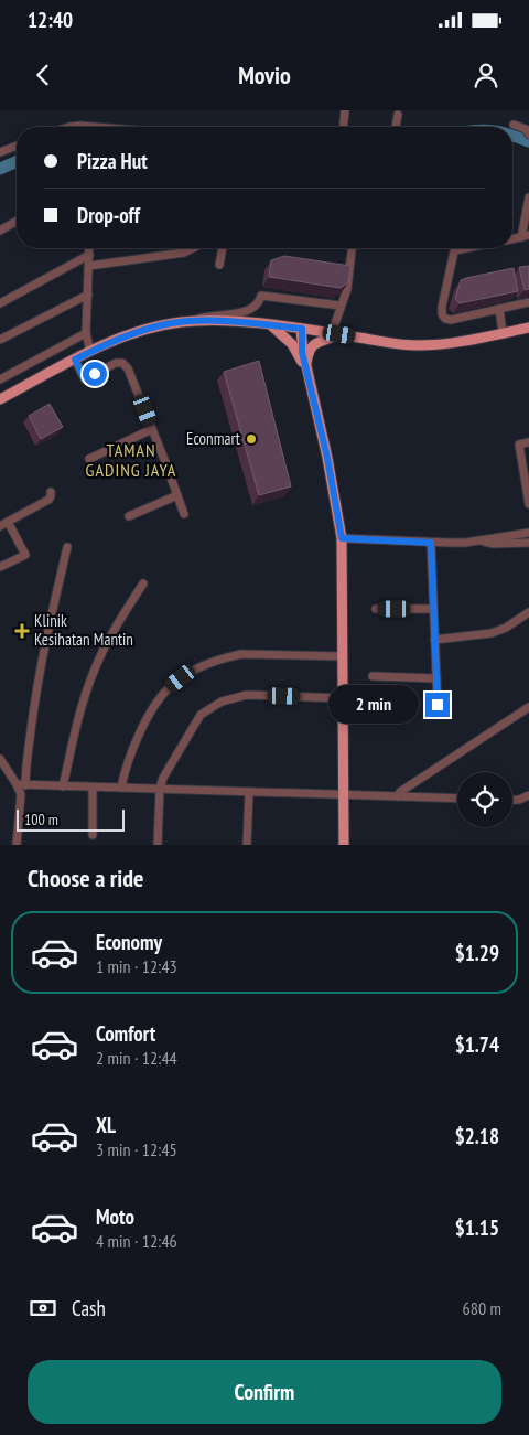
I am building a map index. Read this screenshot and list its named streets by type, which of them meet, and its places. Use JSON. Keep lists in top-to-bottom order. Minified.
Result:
{"districts":["TAMAN GADING JAYA"],"places":{"other":["Econmart"],"health":["Klinik Kesihatan Mantin"]},"scale_bar":"100 m","page":{"status":"12:40","header":"Movio","banner":["Pizza Hut","Drop-off"],"bubble":"2 min","scale":"100 m","heading":"Choose a ride","list":[{"name":"Economy","note":"1 min · 12:43","value":"$1.29"},{"name":"Comfort","note":"2 min · 12:44","value":"$1.74"},{"name":"XL","note":"3 min · 12:45","value":"$2.18"},{"name":"Moto","note":"4 min · 12:46","value":"$1.15"}],"pay":["Cash","680 m"],"buttons":"Confirm"}}
